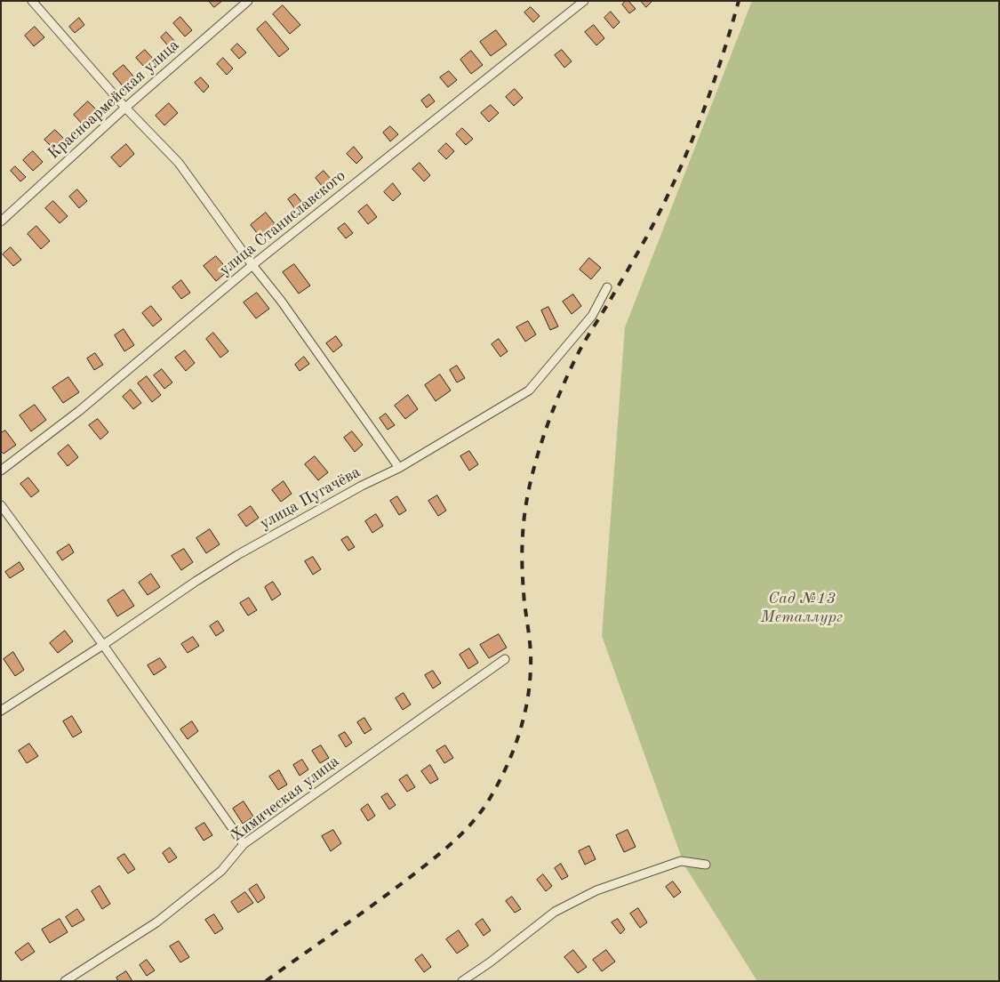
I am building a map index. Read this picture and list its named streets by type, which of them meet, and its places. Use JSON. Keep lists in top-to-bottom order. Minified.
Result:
{"streets":{"street":["Красноармейская улица","улица Станиславского","улица Пугачёва","Химическая улица"]},"parks":["Сад №13 Металлург"]}
